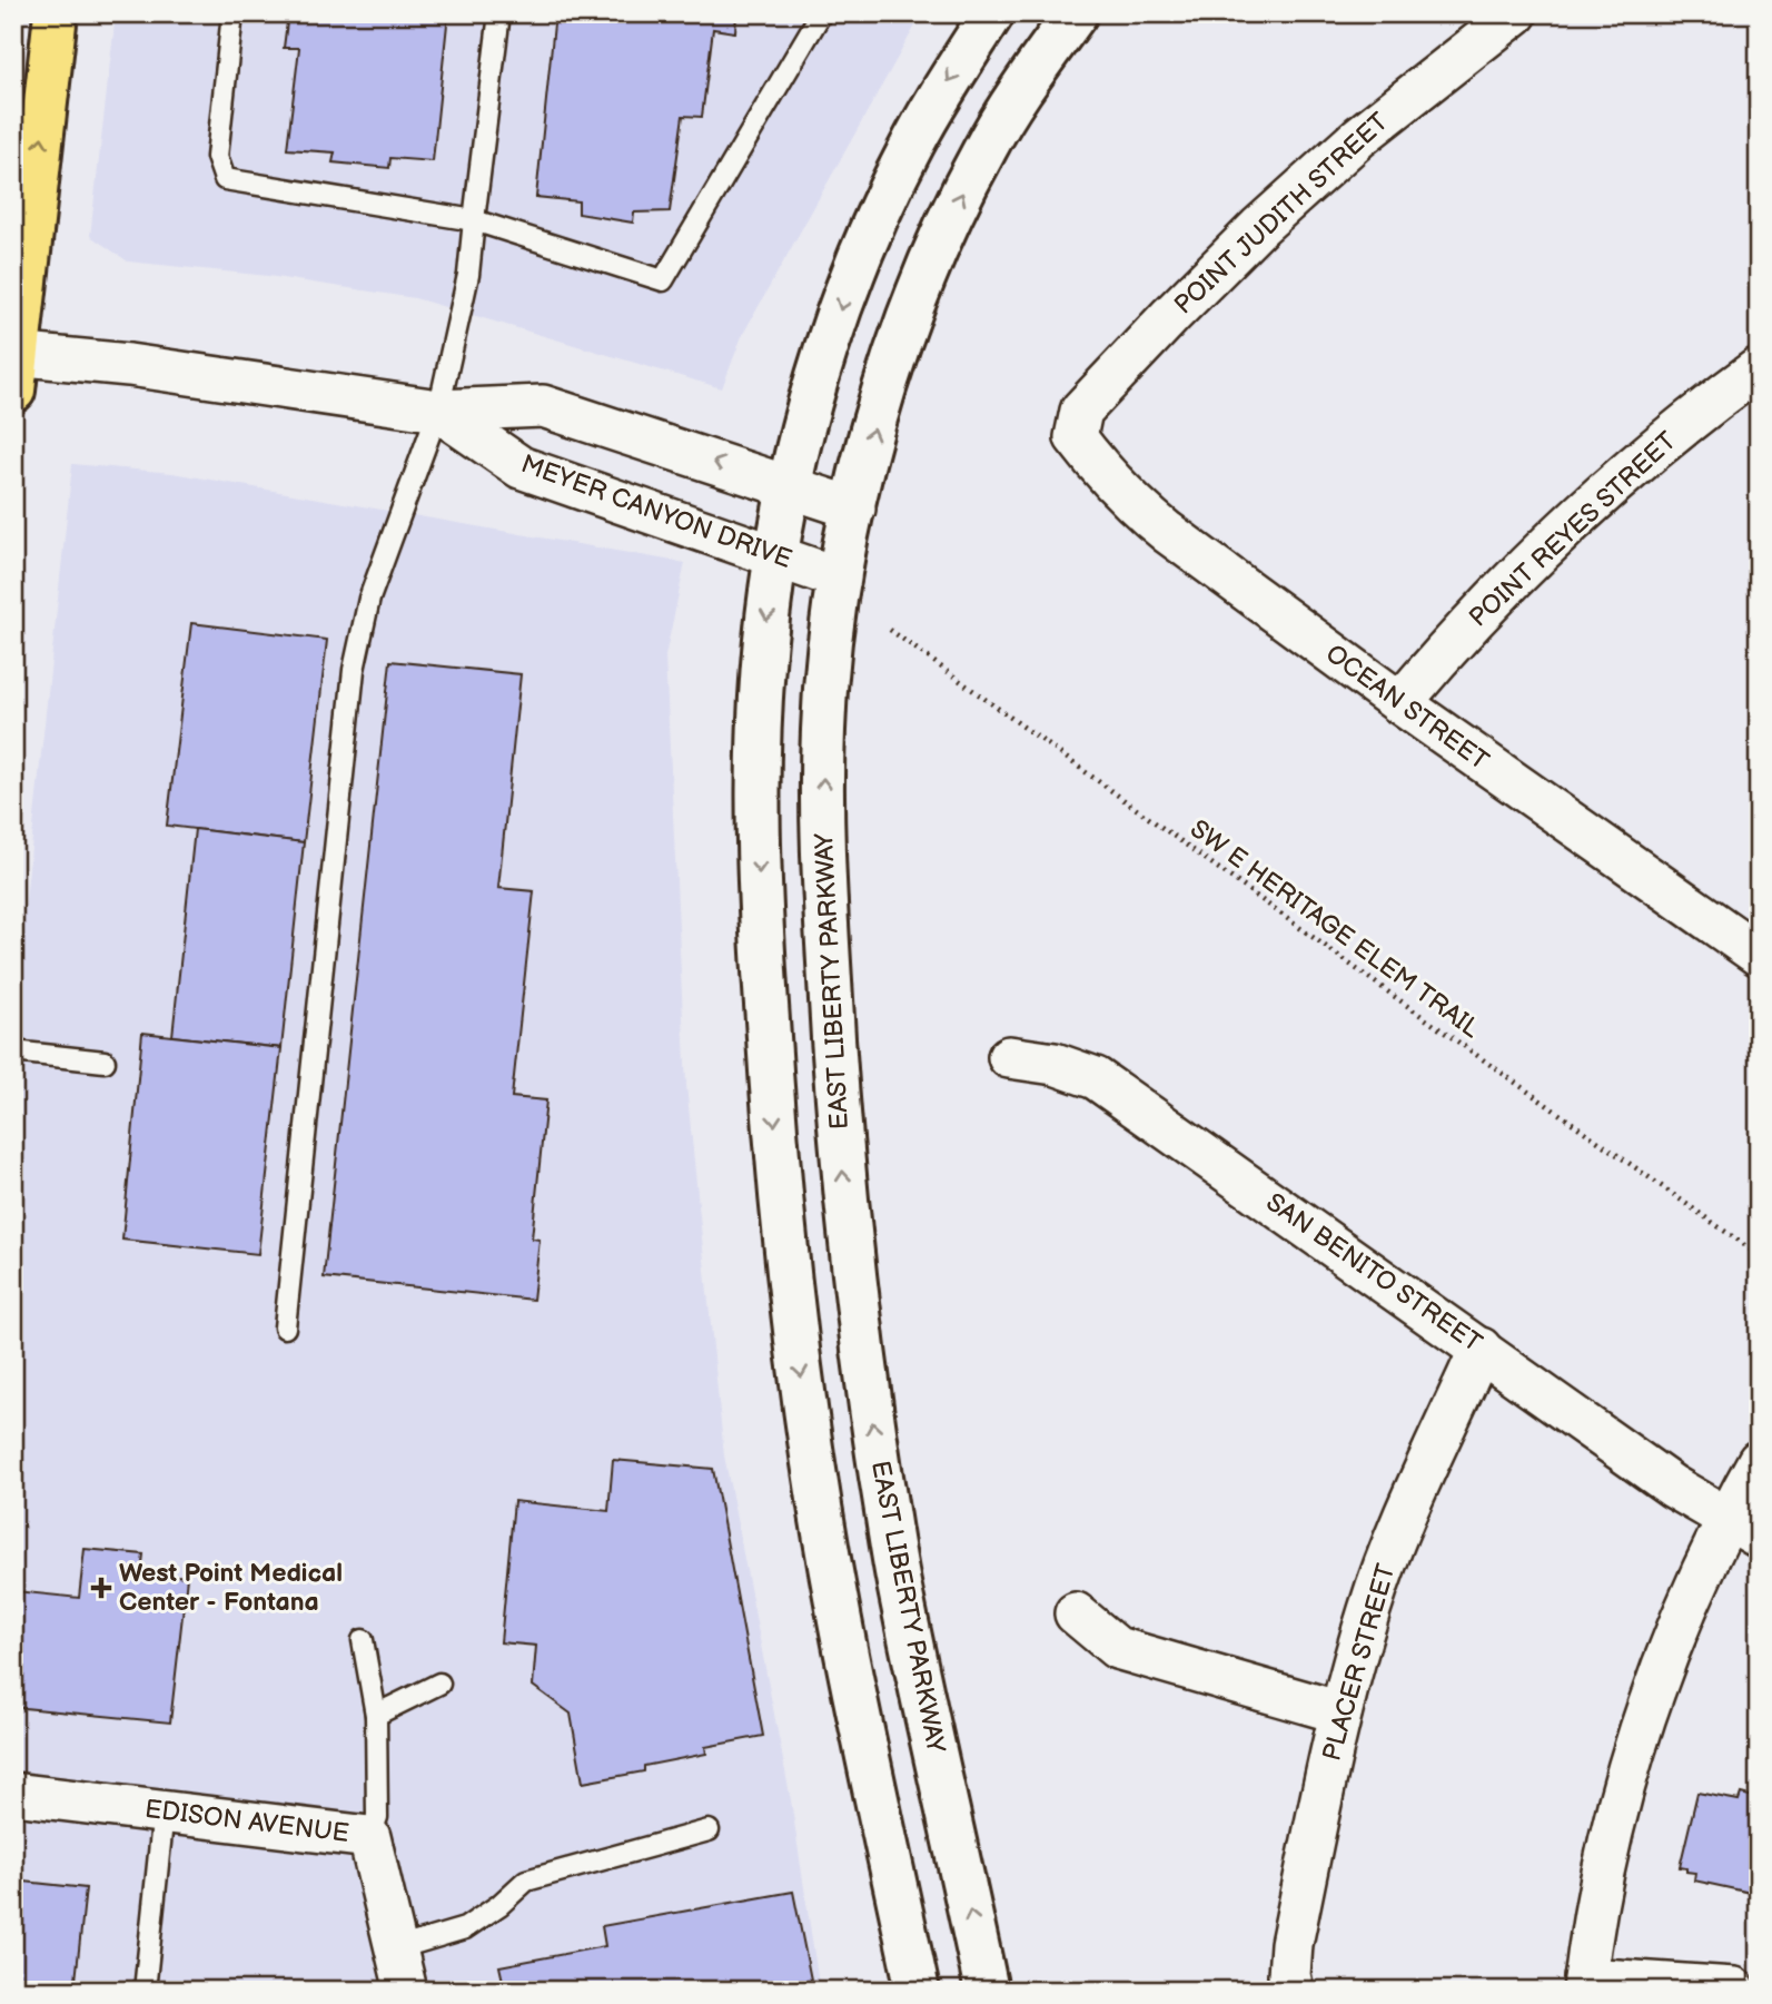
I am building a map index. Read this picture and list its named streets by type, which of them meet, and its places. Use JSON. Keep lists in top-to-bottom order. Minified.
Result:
{"streets":{"street":["POINT JUDITH STREET","MEYER CANYON DRIVE","POINT REYES STREET","OCEAN STREET","EAST LIBERTY PARKWAY","SAN BENITO STREET","PLACER STREET","EDISON AVENUE"],"path":["SW E HERITAGE ELEM TRAIL"]},"crossings":[["POINT JUDITH STREET","OCEAN STREET"],["MEYER CANYON DRIVE","EAST LIBERTY PARKWAY"],["POINT REYES STREET","OCEAN STREET"],["SAN BENITO STREET","PLACER STREET"]],"places":{"health":["West Point Medical Center - Fontana"]}}
